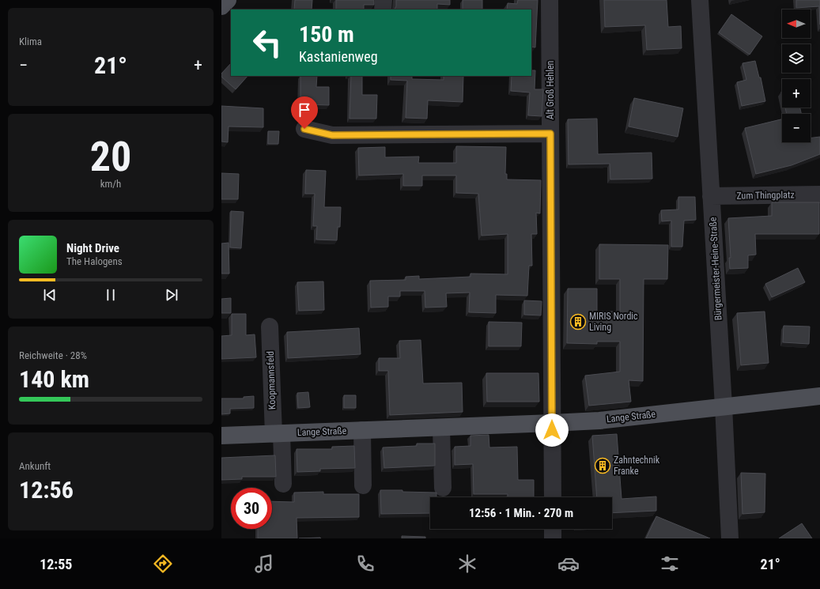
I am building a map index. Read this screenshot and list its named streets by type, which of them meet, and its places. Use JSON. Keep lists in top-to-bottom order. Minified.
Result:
{"streets":{"main road":["Lange Straße"],"street":["Alt Groß Hehlen","Zum Thingplatz","Bürgermeister-Heine-Straße","Koopmannsfeld"]},"crossings":[["Alt Groß Hehlen","Lange Straße"],["Zum Thingplatz","Bürgermeister-Heine-Straße"],["Bürgermeister-Heine-Straße","Lange Straße"],["Koopmannsfeld","Lange Straße"]],"places":{"building":["MIRIS Nordic Living","Zahntechnik Franke"]},"north":"left","page":{"tile":["Klima",["20","km/h"],["Reichweite · 28%","140 km"],["Ankunft","12:56"]],"map_buttons":["+","−"],"turn":["150 m","Kastanienweg"],"heat":["−","21°","+"],"song":["Night Drive","The Halogens"],"limit":"30","trip":"12:56 · 1 Min. · 270 m","tabs":["12:55","21°"]}}
